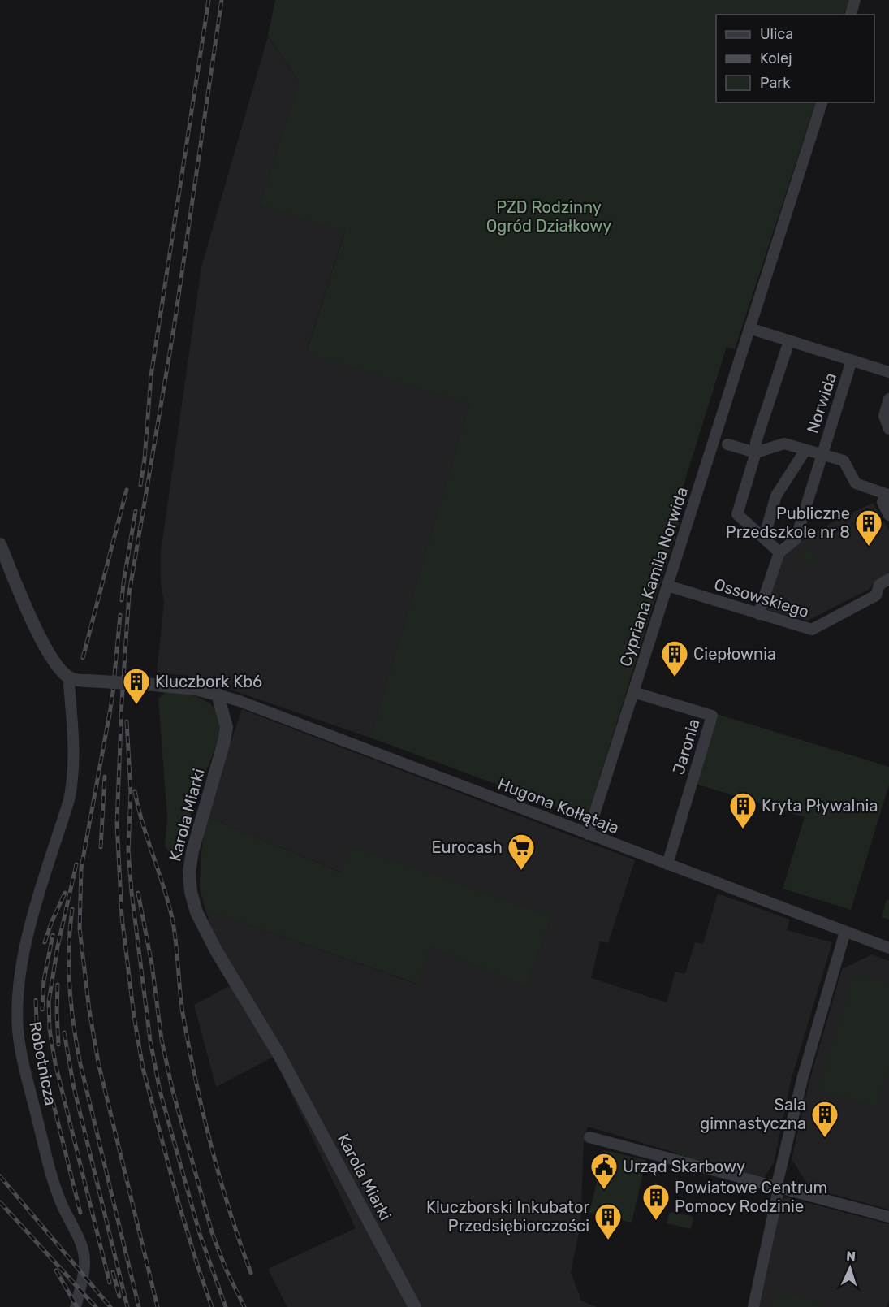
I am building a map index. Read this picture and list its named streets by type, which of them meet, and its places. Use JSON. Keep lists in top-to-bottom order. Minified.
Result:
{"streets":{"street":["Norwida","Cypriana Kamila Norwida","Ossowskiego","Jaronia","Hugona Kołłątaja","Karola Miarki","Robotnicza"]},"crossings":[["Cypriana Kamila Norwida","Ossowskiego"],["Cypriana Kamila Norwida","Jaronia"],["Cypriana Kamila Norwida","Hugona Kołłątaja"],["Jaronia","Hugona Kołłątaja"],["Hugona Kołłątaja","Karola Miarki"]],"parks":["PZD Rodzinny Ogród Działkowy"],"places":{"building":["Publiczne Przedszkole nr 8","Ciepłownia","Kluczbork Kb6","Kryta Pływalnia","Sala gimnastyczna","Powiatowe Centrum Pomocy Rodzinie","Kluczborski Inkubator Przedsiębiorczości"],"supermarket":["Eurocash"],"public building":["Urząd Skarbowy"]},"legend":["Ulica","Kolej","Park"],"north":"top"}
